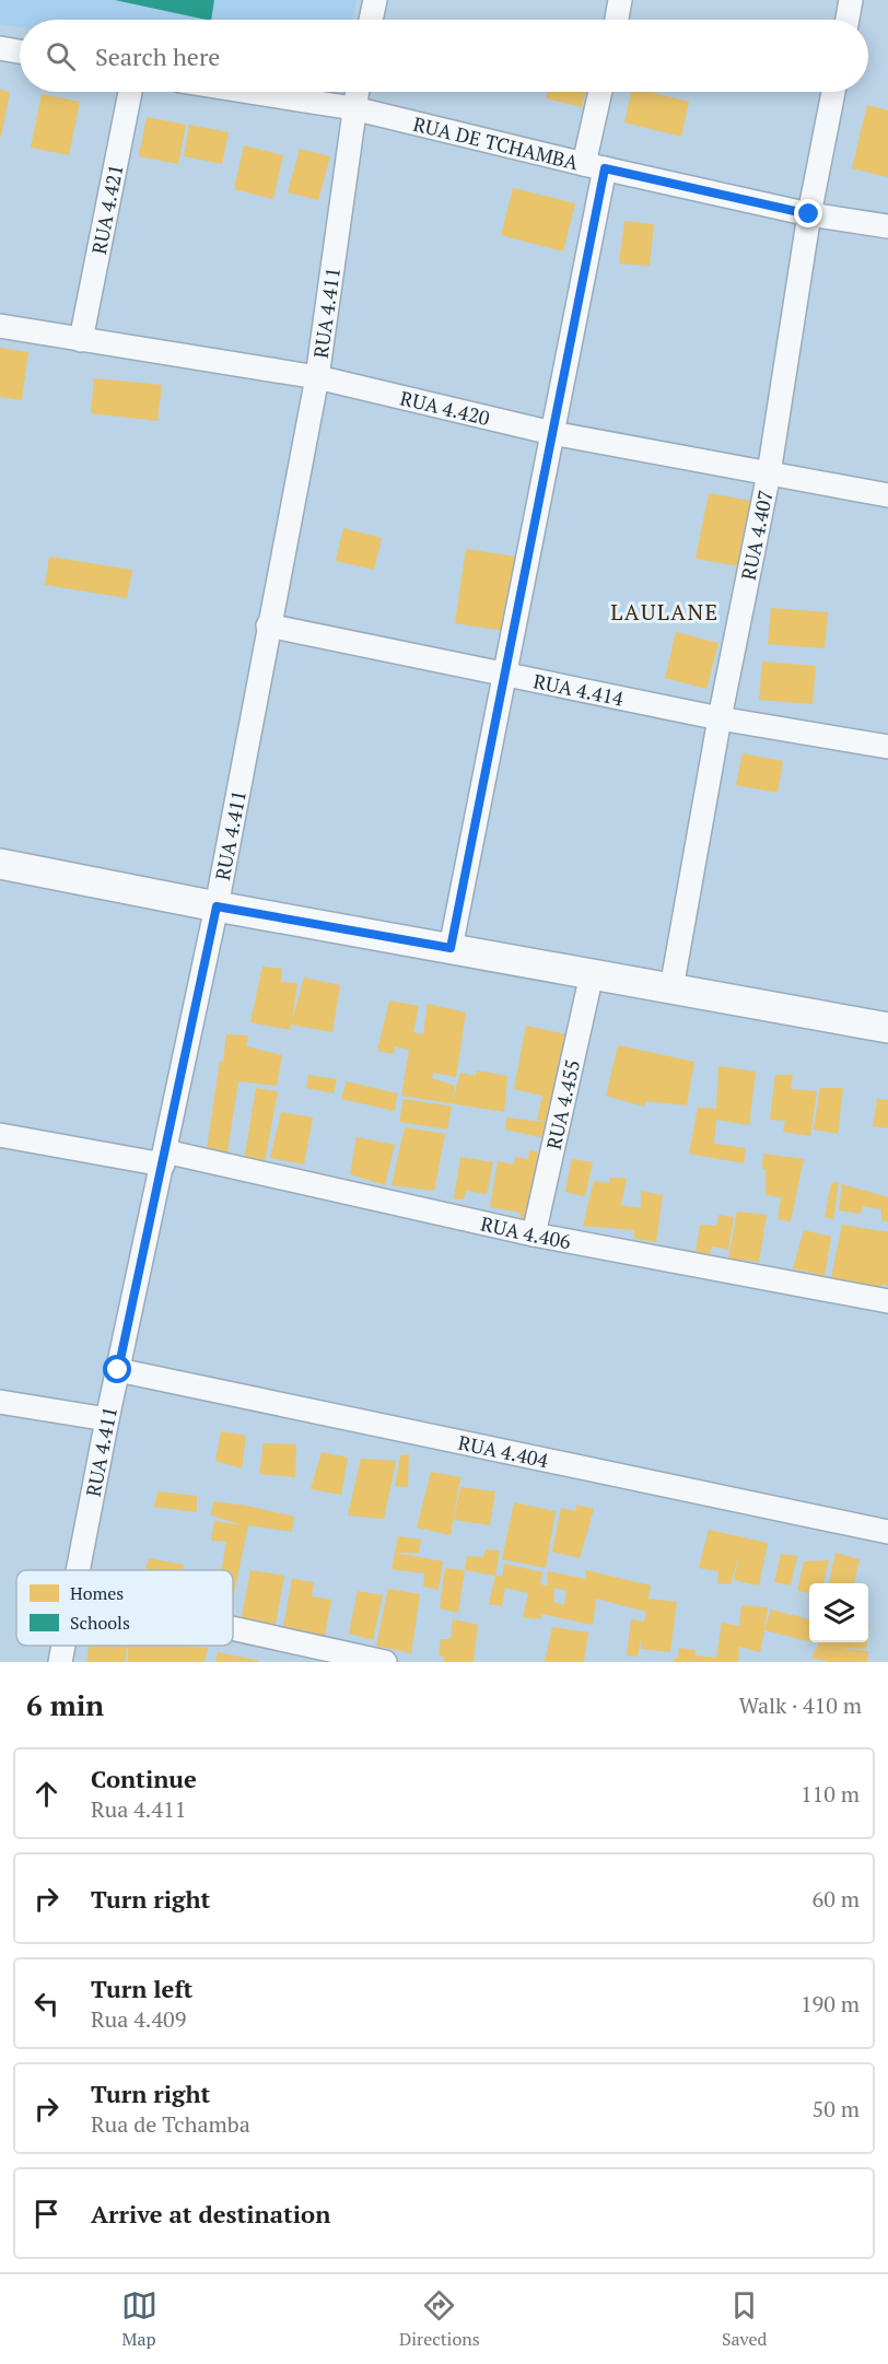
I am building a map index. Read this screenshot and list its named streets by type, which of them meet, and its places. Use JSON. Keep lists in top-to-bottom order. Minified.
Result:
{"streets":{"street":["RUA DE TCHAMBA","RUA 4.421","RUA 4.411","RUA 4.420","RUA 4.407","RUA 4.414","RUA 4.455","RUA 4.406","RUA 4.404"]},"crossings":[["RUA DE TCHAMBA","RUA 4.411"],["RUA DE TCHAMBA","RUA 4.407"],["RUA 4.421","RUA 4.420"],["RUA 4.411","RUA 4.420"],["RUA 4.411","RUA 4.414"],["RUA 4.411","RUA 4.406"],["RUA 4.411","RUA 4.404"],["RUA 4.420","RUA 4.407"],["RUA 4.407","RUA 4.414"],["RUA 4.455","RUA 4.406"]],"districts":["LAULANE"],"legend":["Homes","Schools"],"page":{"search":"Search here","heading":["6 min","Walk · 410 m"],"list":[["Continue","Rua 4.411","110 m"],["Turn right","60 m"],["Turn left","Rua 4.409","190 m"],["Turn right","Rua de Tchamba","50 m"],"Arrive at destination"],"nav":["Map","Directions","Saved"]}}
